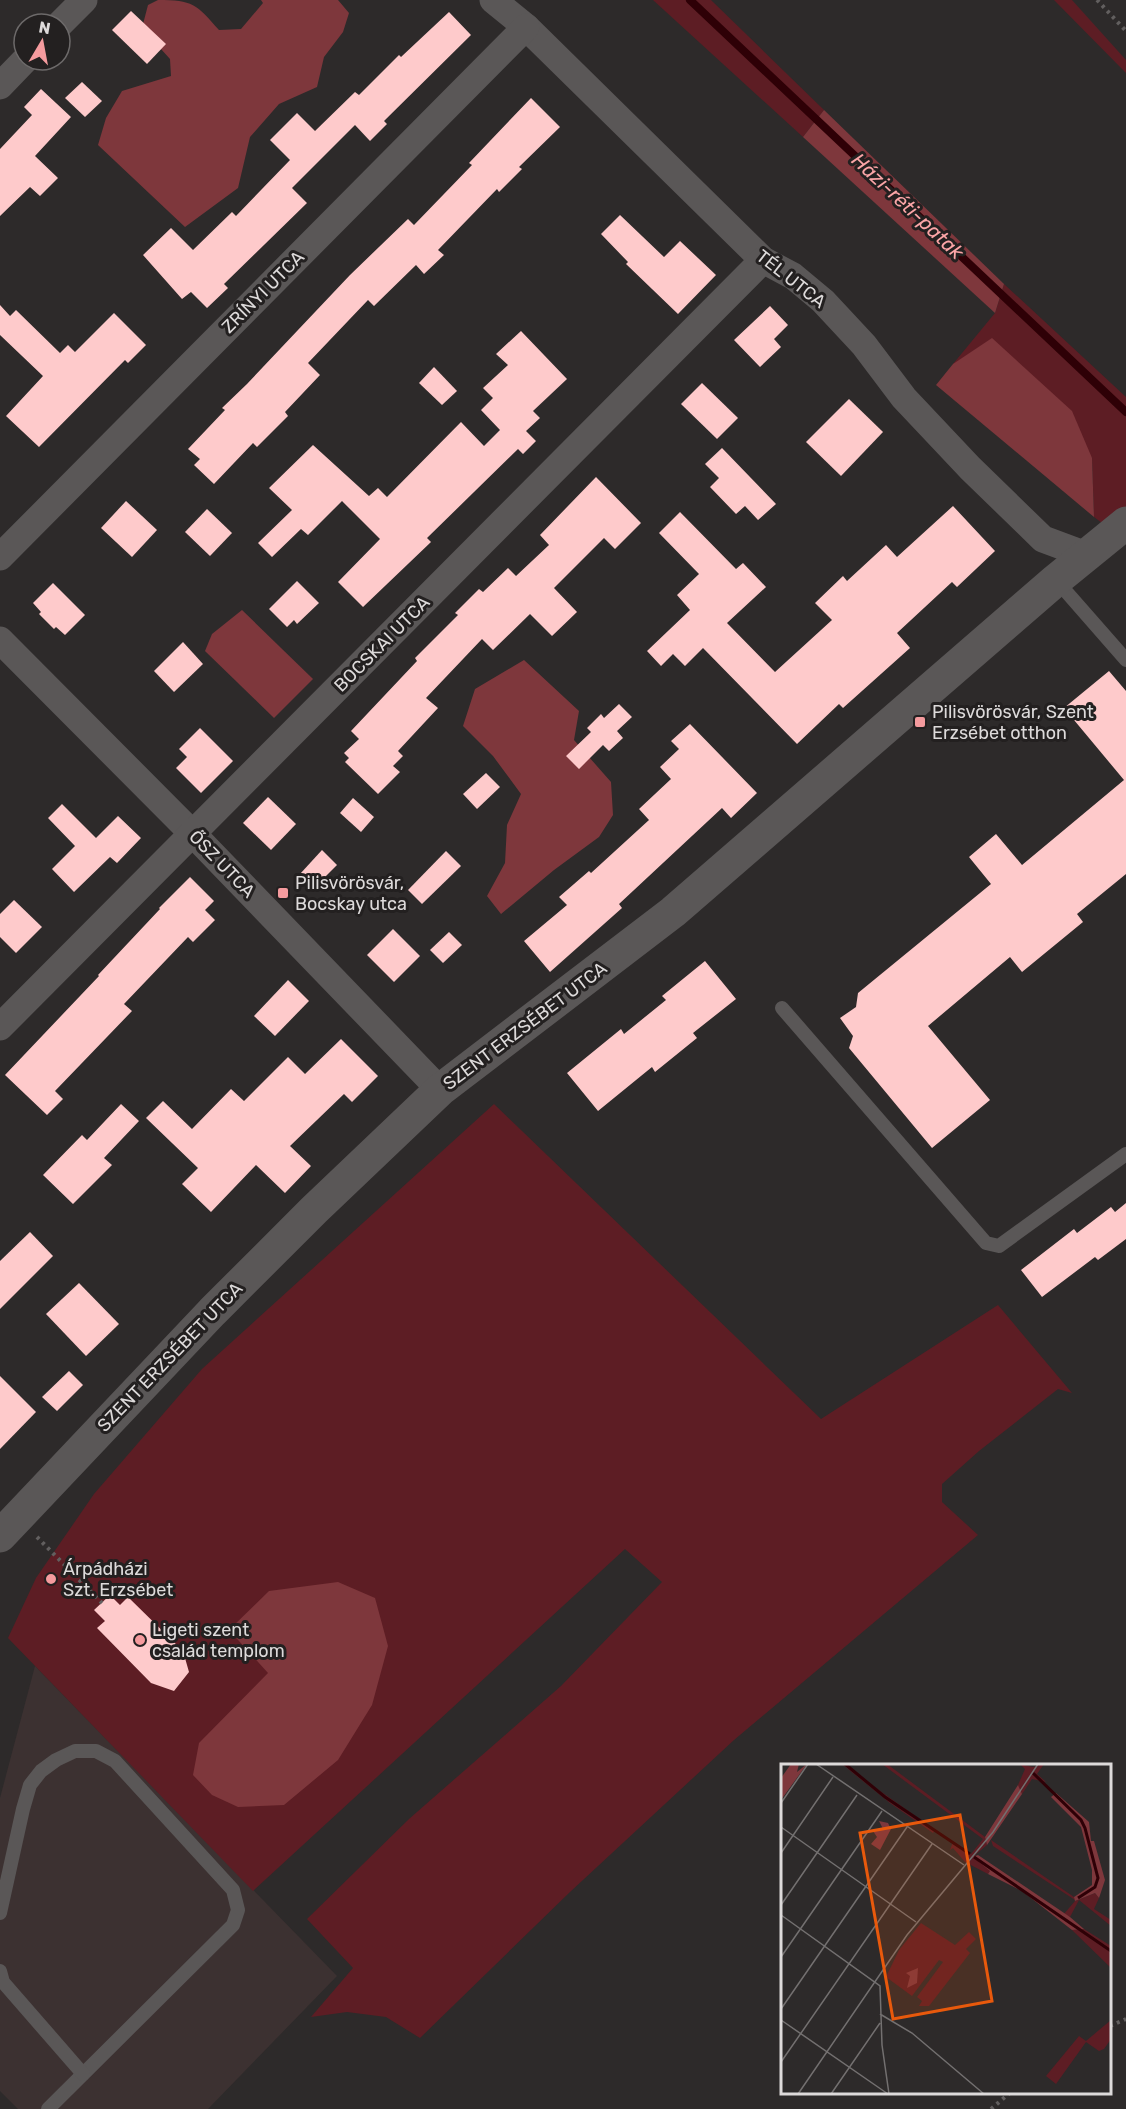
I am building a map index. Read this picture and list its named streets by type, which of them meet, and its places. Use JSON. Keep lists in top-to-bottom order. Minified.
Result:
{"streets":{"street":["TÉL UTCA","ZRÍNYI UTCA","BOCSKAI UTCA","ŐSZ UTCA","SZENT ERZSÉBET UTCA"]},"crossings":[["TÉL UTCA","ZRÍNYI UTCA"],["TÉL UTCA","BOCSKAI UTCA"],["TÉL UTCA","SZENT ERZSÉBET UTCA"],["BOCSKAI UTCA","ŐSZ UTCA"],["ŐSZ UTCA","SZENT ERZSÉBET UTCA"]],"water":["Házi-réti-patak"],"places":{"transit":["Pilisvörösvár, Szent Erzsébet otthon","Pilisvörösvár, Bocskay utca"],"other":["Árpádházi Szt. Erzsébet","Ligeti szent család templom"]},"north":"top"}
